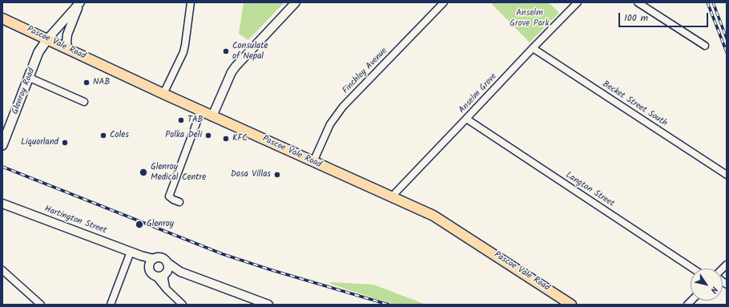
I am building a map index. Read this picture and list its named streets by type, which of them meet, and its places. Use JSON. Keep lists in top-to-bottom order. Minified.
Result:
{"streets":{"main road":["Pascoe Vale Road","Glenroy Road"],"street":["Finchley Avenue","Anselm Grove","Becket Street South","Langton Street","Hartington Street"]},"crossings":[["Pascoe Vale Road","Finchley Avenue"],["Pascoe Vale Road","Glenroy Road"],["Pascoe Vale Road","Anselm Grove"],["Anselm Grove","Becket Street South"],["Anselm Grove","Langton Street"]],"parks":["Anselm Grove Park"],"places":["Consulate of Nepal","NAB","TAB","Coles","Polka Deli","KFC","Liquorland","Glenroy Medical Centre","Dosa Villas","Glenroy"],"scale_bar":"100 m","north":"bottom right"}
